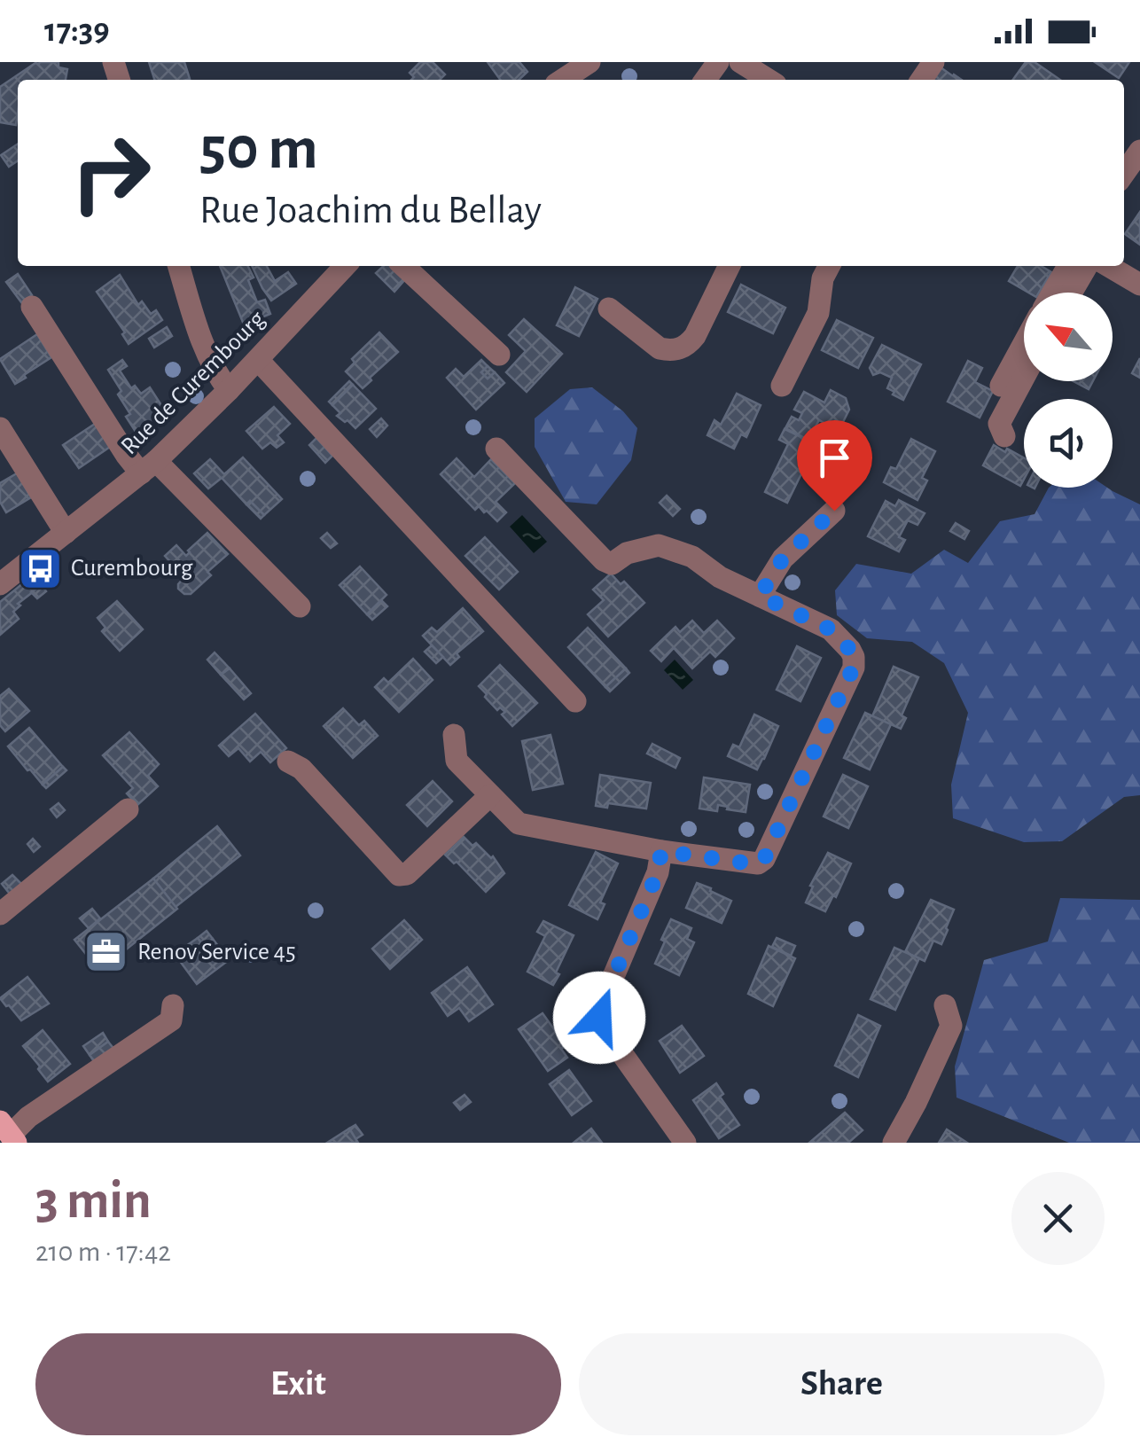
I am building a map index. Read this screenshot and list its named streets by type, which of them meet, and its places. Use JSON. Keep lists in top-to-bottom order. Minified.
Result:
{"streets":{"street":["Rue de Curembourg"]},"places":{"bus stop":["Curembourg"],"office":["Renov Service 45"]},"north":"top left","page":{"status":"17:39","turn":["50 m","Rue Joachim du Bellay"],"heading":["3 min","210 m · 17:42"],"buttons":["Exit","Share"]}}
